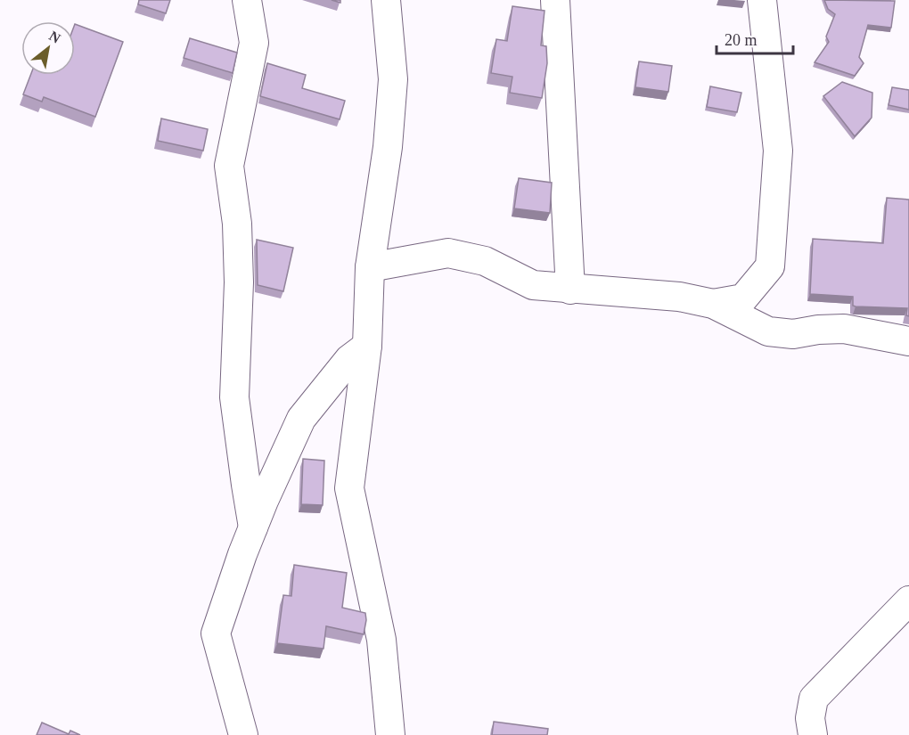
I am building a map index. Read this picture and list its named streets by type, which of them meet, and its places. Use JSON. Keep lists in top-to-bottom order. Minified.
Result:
{"scale_bar":"20 m","north":"top right"}
